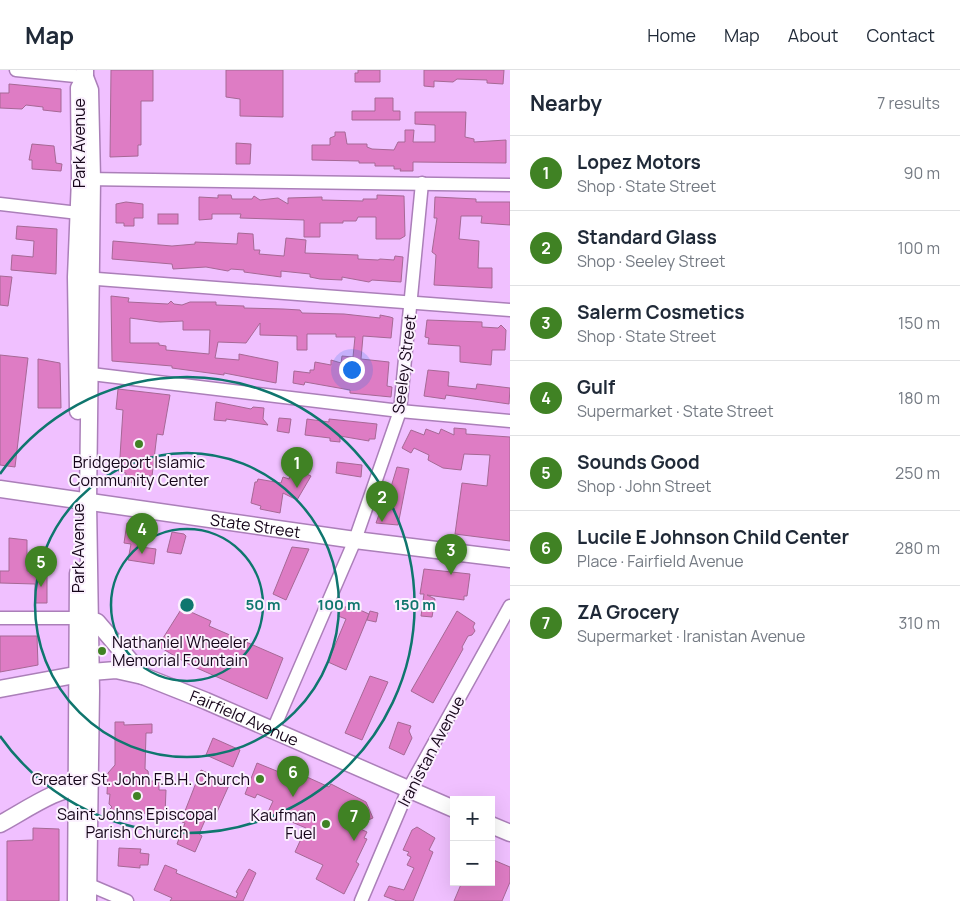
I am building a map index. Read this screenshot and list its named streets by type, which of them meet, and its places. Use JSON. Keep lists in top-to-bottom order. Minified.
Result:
{"streets":{"main road":["Park Avenue","State Street","Fairfield Avenue"],"street":["Seeley Street","Iranistan Avenue"]},"crossings":[["Park Avenue","State Street"],["Park Avenue","Fairfield Avenue"],["Seeley Street","State Street"],["Seeley Street","Fairfield Avenue"],["Fairfield Avenue","Iranistan Avenue"]],"places":["Bridgeport Islamic Community Center","Nathaniel Wheeler Memorial Fountain","Greater St. John F.B.H. Church","Saint Johns Episcopal Parish Church","Kaufman Fuel"],"page":{"header":"Map","nav":["Home","Map","About","Contact"],"heading":["Nearby","7 results"],"list":[{"mark":"1","name":"Lopez Motors","note":"Shop · State Street","value":"90 m"},{"mark":"2","name":"Standard Glass","note":"Shop · Seeley Street","value":"100 m"},{"mark":"3","name":"Salerm Cosmetics","note":"Shop · State Street","value":"150 m"},{"mark":"4","name":"Gulf","note":"Supermarket · State Street","value":"180 m"},{"mark":"5","name":"Sounds Good","note":"Shop · John Street","value":"250 m"},{"mark":"6","name":"Lucile E Johnson Child Center","note":"Place · Fairfield Avenue","value":"280 m"},{"mark":"7","name":"ZA Grocery","note":"Supermarket · Iranistan Avenue","value":"310 m"}],"pins":["1","2","4","3","5","6","7"],"map_buttons":["+","−"]},"rings":["50 m","100 m","150 m"]}
